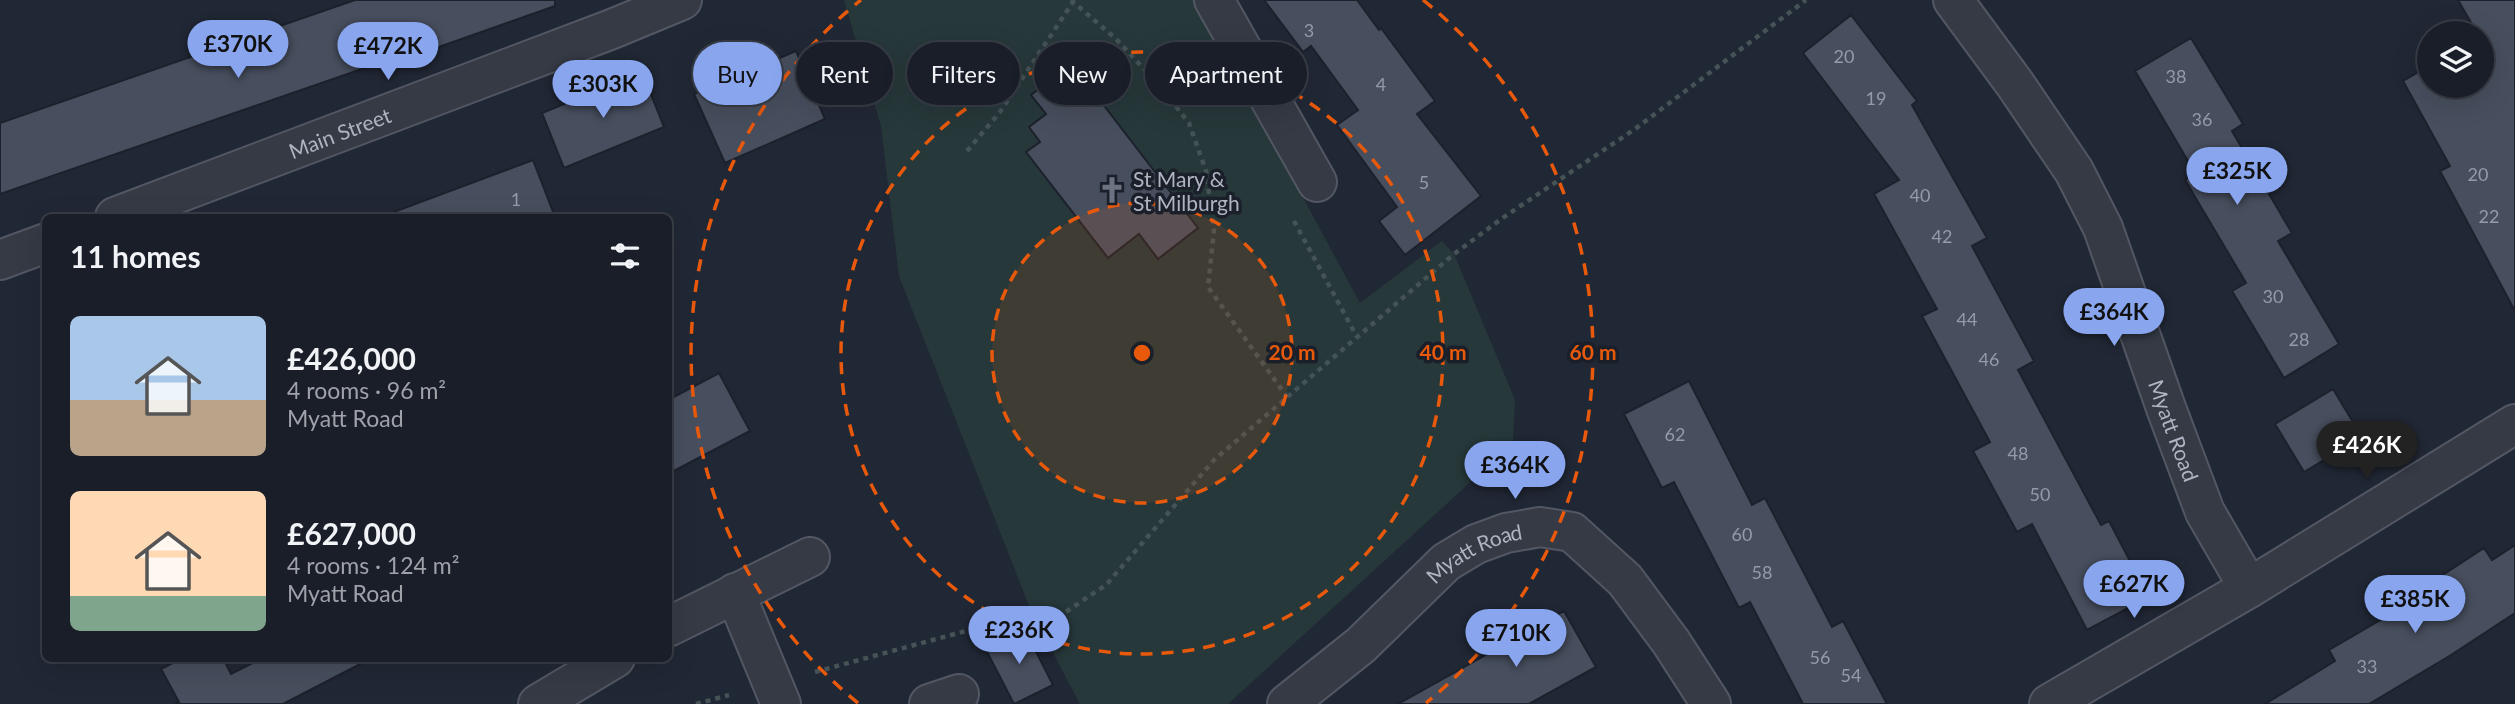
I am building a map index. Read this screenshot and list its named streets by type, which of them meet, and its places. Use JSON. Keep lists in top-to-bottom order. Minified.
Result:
{"streets":{"street":["Main Street","Myatt Road"]},"places":{"church":["St Mary & St Milburgh"]},"house_numbers":["3","20","38","4","19","36","20","5","40","1","22","42","30","44","28","46","62","48","50","60","58","56","33","54"],"page":{"price":["£370K","£472K","£303K","£325K","£364K","£426K","£364K","£627K","£385K","£236K","£710K"],"chip":["Buy","Rent","Filters","New","Apartment"],"heading":"11 homes","list":[{"name":"£426,000","note":"4 rooms · 96 m² · Myatt Road"},{"name":"£627,000","note":"4 rooms · 124 m² · Myatt Road"}]},"rings":["20 m","40 m","60 m"]}
